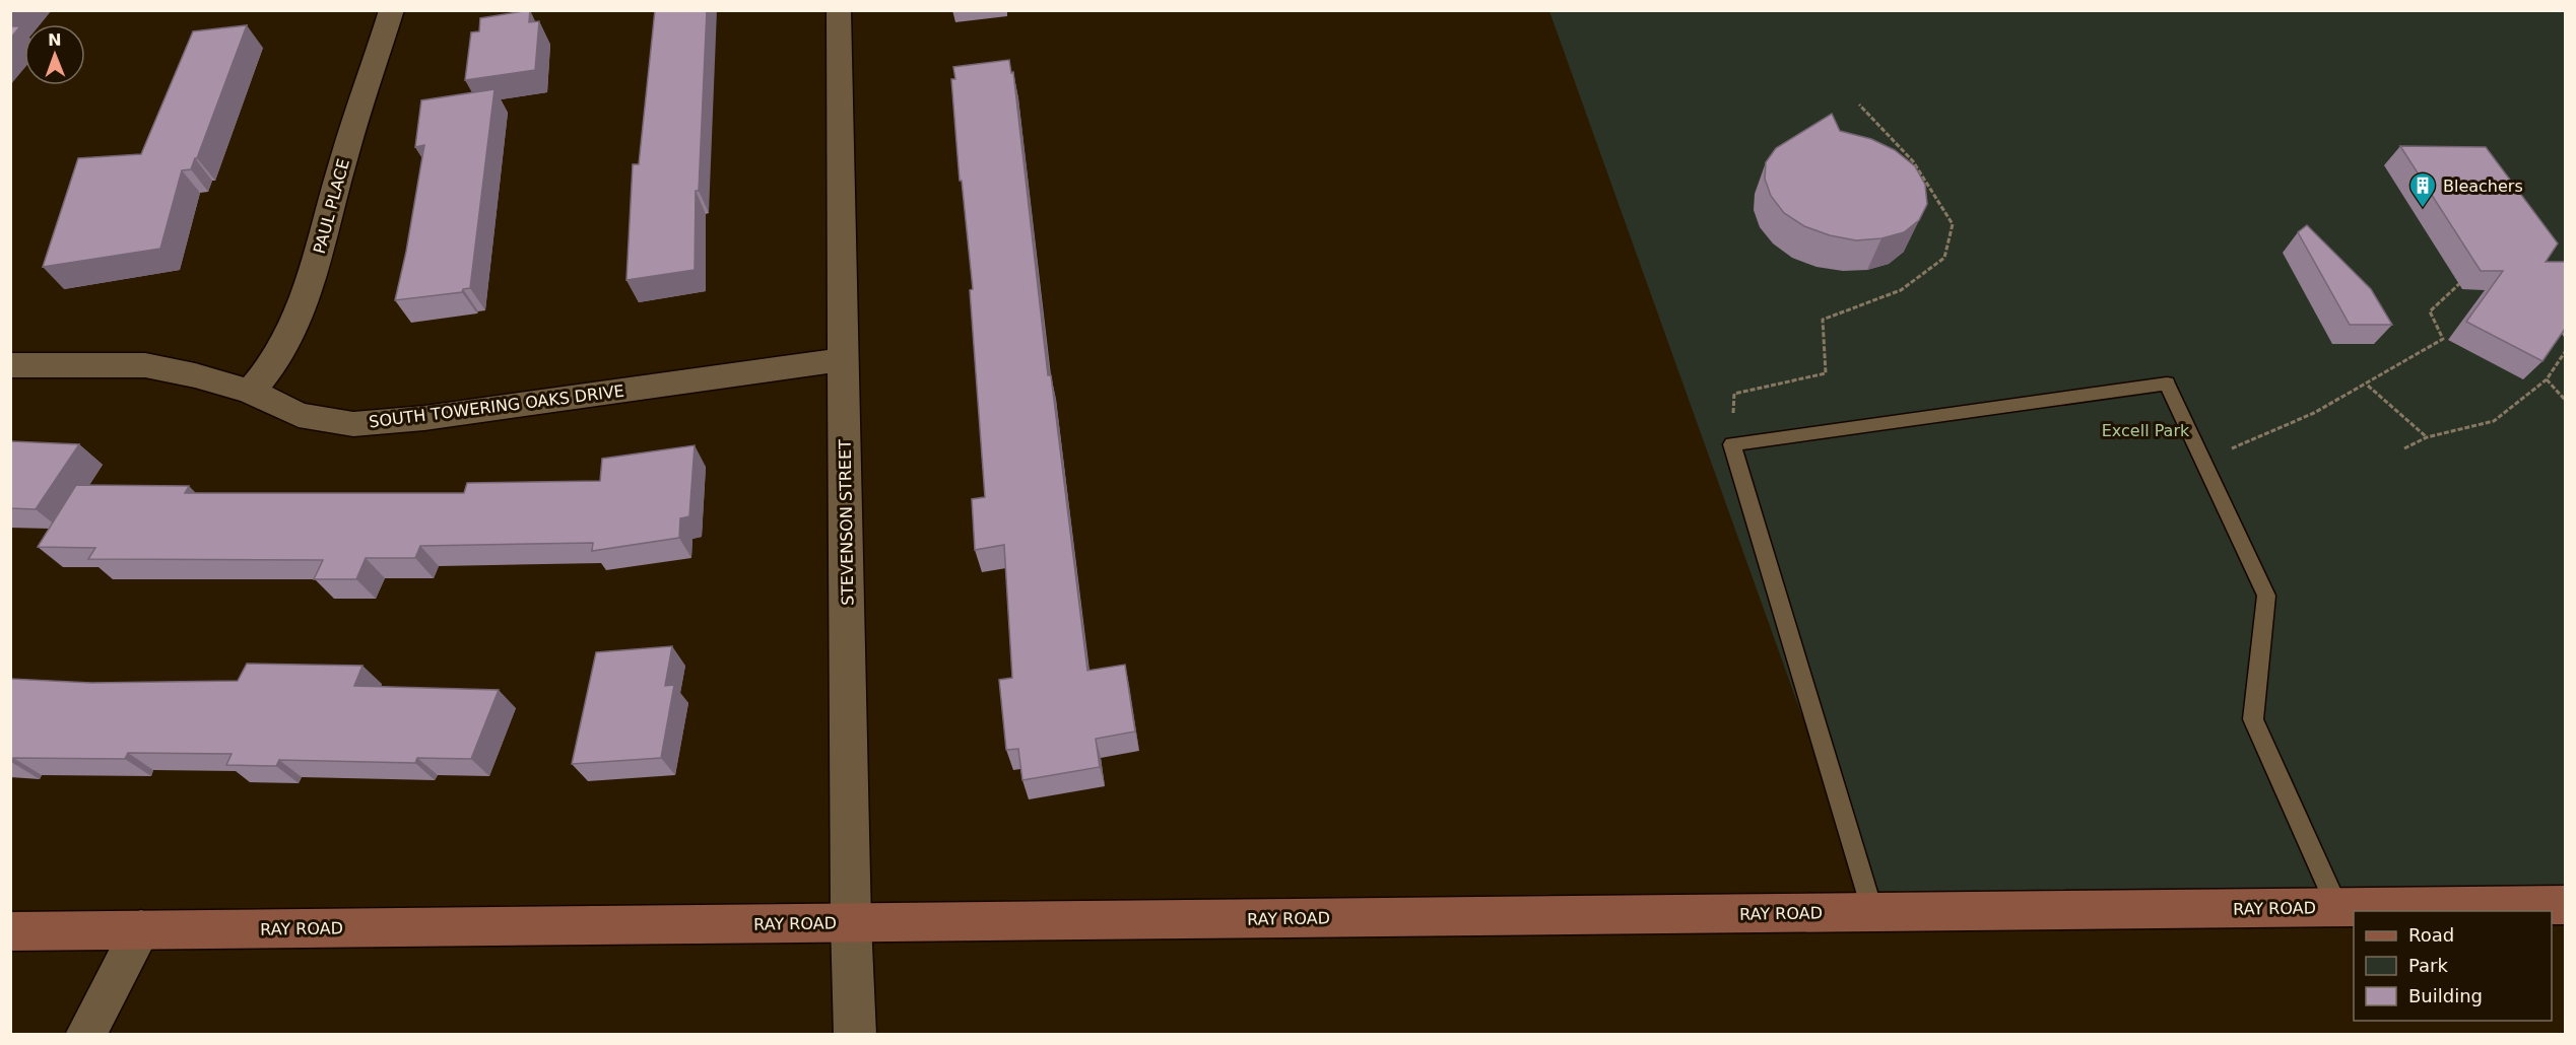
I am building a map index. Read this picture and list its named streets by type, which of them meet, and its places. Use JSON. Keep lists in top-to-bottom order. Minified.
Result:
{"streets":{"street":["PAUL PLACE","SOUTH TOWERING OAKS DRIVE","STEVENSON STREET","RAY ROAD"]},"crossings":[["PAUL PLACE","SOUTH TOWERING OAKS DRIVE"],["SOUTH TOWERING OAKS DRIVE","STEVENSON STREET"],["STEVENSON STREET","RAY ROAD"]],"parks":["Excell Park"],"places":{"building":["Bleachers"]},"legend":["Road","Park","Building"],"north":"top"}
